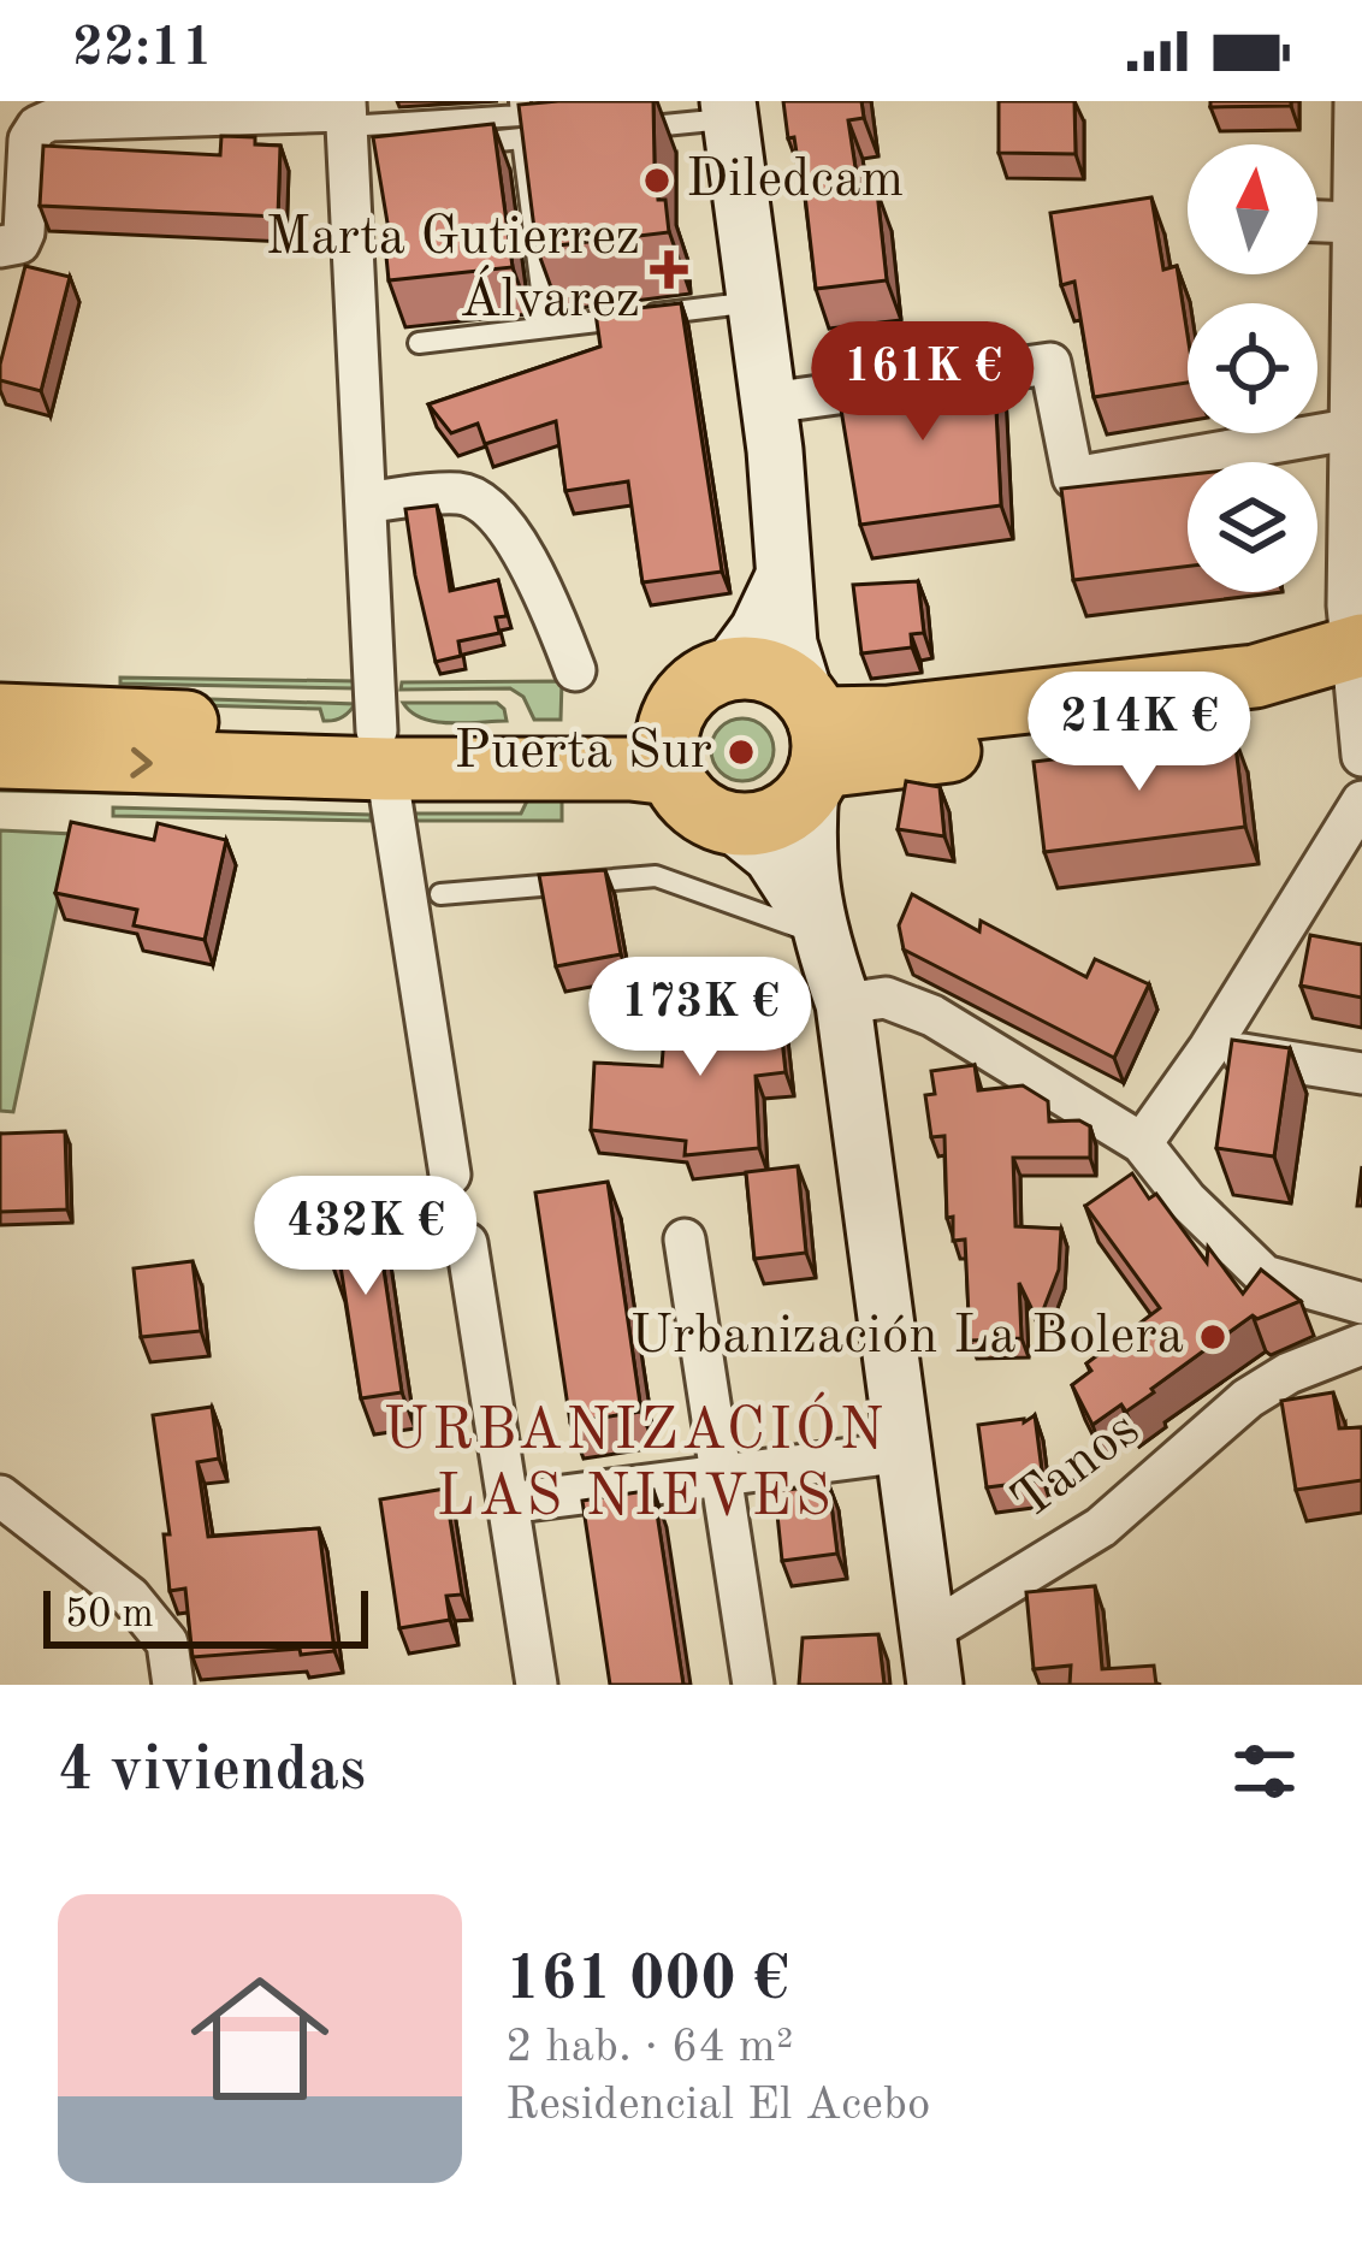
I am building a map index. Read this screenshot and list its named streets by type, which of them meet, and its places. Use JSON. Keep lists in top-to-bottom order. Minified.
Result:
{"streets":{"street":["Tanos"]},"districts":["URBANIZACIÓN LAS NIEVES"],"places":{"other":["Diledcam","Puerta Sur","Urbanización La Bolera"],"health":["Marta Gutierrez Álvarez"]},"scale_bar":"50 m","north":"top","page":{"status":"22:11","price":["161K €","214K €","173K €","432K €"],"scale":"50 m","heading":"4 viviendas","list":[{"name":"161 000 €","note":"2 hab. · 64 m² · Residencial El Acebo"}]}}
